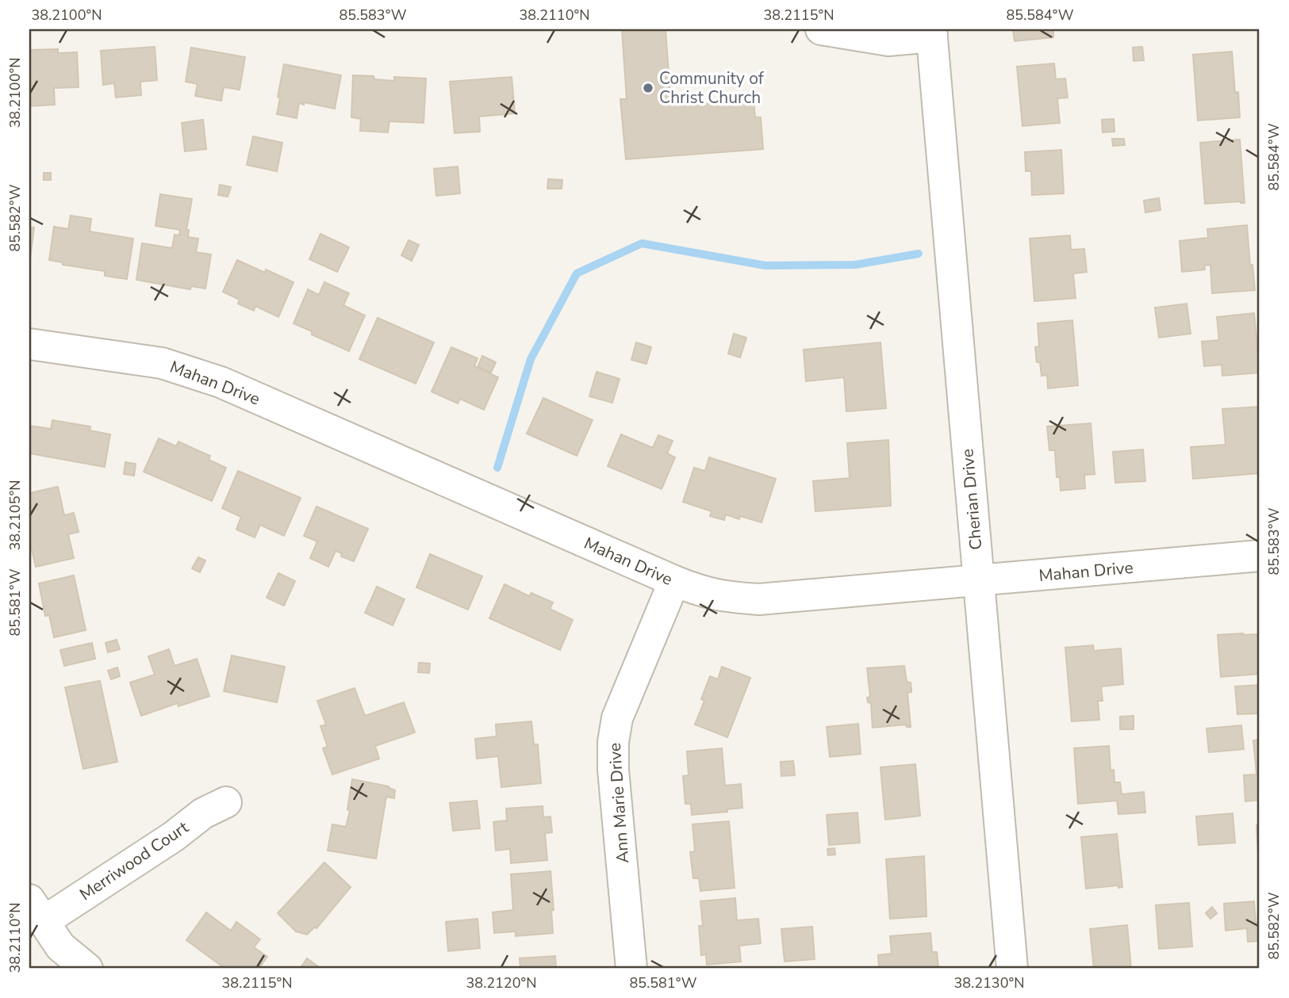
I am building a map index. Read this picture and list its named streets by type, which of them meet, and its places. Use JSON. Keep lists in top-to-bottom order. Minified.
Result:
{"streets":{"street":["Mahan Drive","Cherian Drive","Ann Marie Drive","Merriwood Court"]},"crossings":[["Mahan Drive","Cherian Drive"],["Mahan Drive","Ann Marie Drive"]],"places":["Community of Christ Church"],"coordinates":["38.2100°N","85.583°W","38.2110°N","38.2115°N","85.584°W","85.582°W","38.2105°N","85.581°W","38.2120°N","38.2130°N"]}
